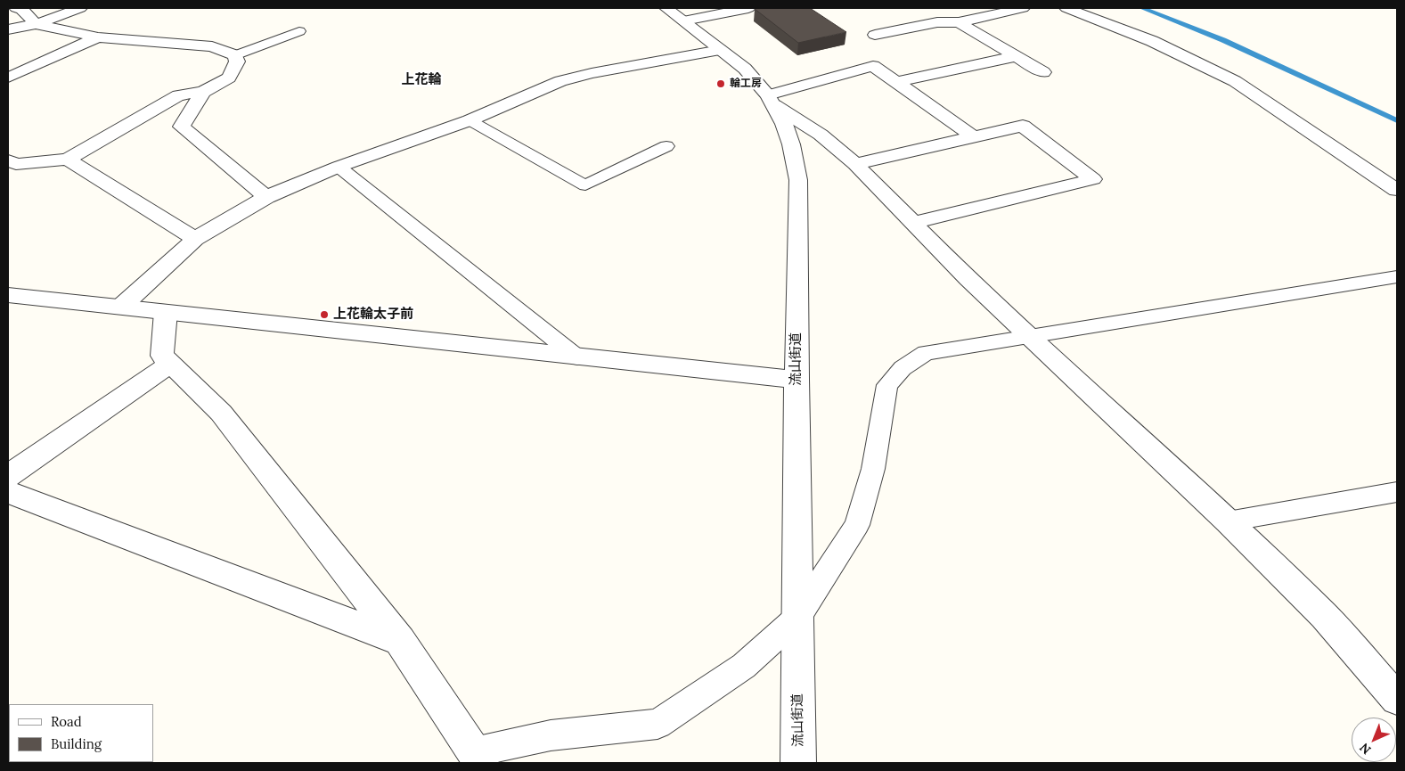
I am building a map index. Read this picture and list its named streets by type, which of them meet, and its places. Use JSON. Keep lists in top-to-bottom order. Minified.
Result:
{"streets":{"street":["流山街道"]},"districts":["上花輪"],"places":["輪工房","上花輪太子前"],"legend":["Road","Building"],"north":"bottom left"}
